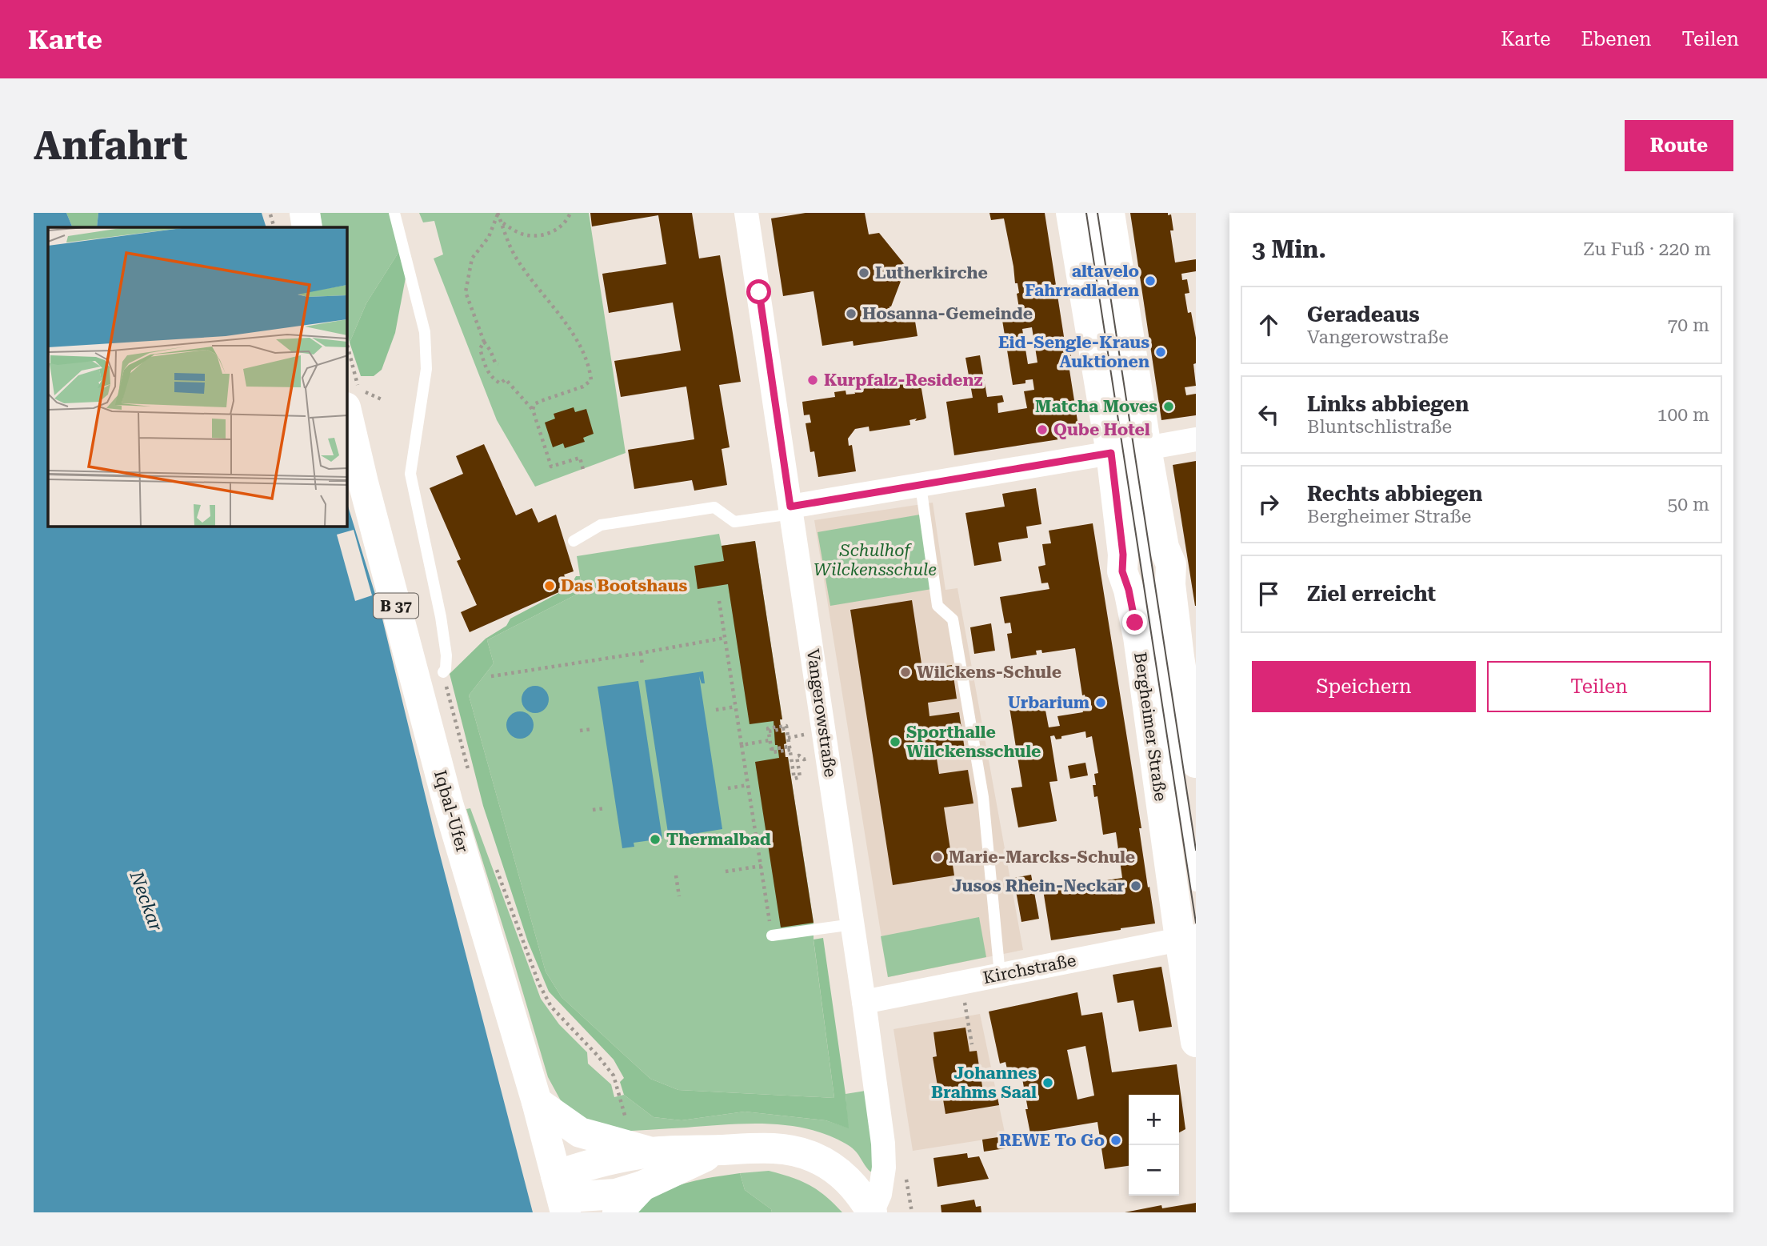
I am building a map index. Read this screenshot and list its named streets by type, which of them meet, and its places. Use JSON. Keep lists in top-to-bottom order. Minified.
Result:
{"streets":{"main road":["B 37","Bergheimer Straße","Iqbal-Ufer"],"street":["Vangerowstraße","Kirchstraße"]},"crossings":[["Vangerowstraße","Kirchstraße"],["Bergheimer Straße","Kirchstraße"]],"water":["Neckar"],"parks":["Schulhof Wilckensschule"],"places":["Lutherkirche","altavelo Fahrradladen","Hosanna-Gemeinde","Eid-Sengle-Kraus Auktionen","Kurpfalz-Residenz","Matcha Moves","Qube Hotel","Das Bootshaus","Wilckens-Schule","Urbarium","Sporthalle Wilckensschule","Thermalbad","Marie-Marcks-Schule","Jusos Rhein-Neckar","Johannes Brahms Saal","REWE To Go"],"page":{"header":"Karte","nav":["Karte","Ebenen","Teilen"],"buttons":["Route",["Speichern","Teilen"]],"title":"Anfahrt","heading":["3 Min.","Zu Fuß · 220 m"],"list":[["Geradeaus","Vangerowstraße","70 m"],["Links abbiegen","Bluntschlistraße","100 m"],["Rechts abbiegen","Bergheimer Straße","50 m"],"Ziel erreicht"],"map_buttons":["+","−"]}}
